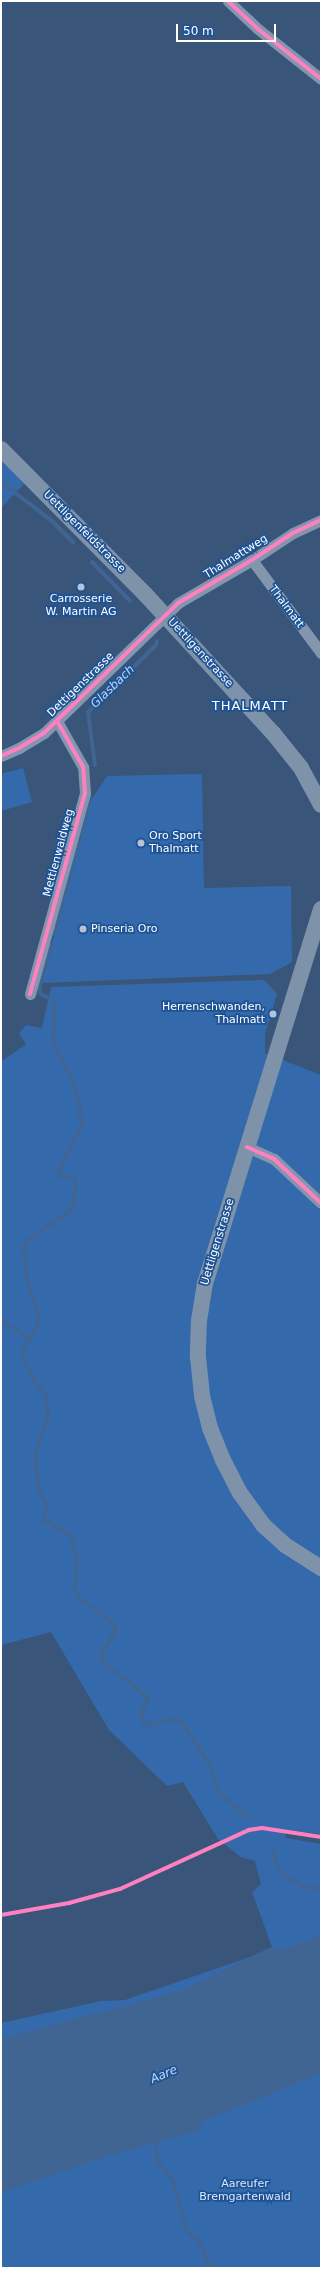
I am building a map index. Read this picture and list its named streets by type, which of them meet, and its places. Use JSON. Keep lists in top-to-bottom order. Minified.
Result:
{"streets":{"main road":["Uettligenfeldstrasse","Uettligenstrasse"],"street":["Thalmattweg","Thalmatt","Dettigenstrasse","Mettlenwaldweg"]},"crossings":[["Uettligenfeldstrasse","Thalmattweg"],["Uettligenfeldstrasse","Uettligenstrasse"],["Uettligenfeldstrasse","Dettigenstrasse"],["Thalmattweg","Thalmatt"],["Thalmattweg","Uettligenstrasse"],["Thalmattweg","Dettigenstrasse"],["Uettligenstrasse","Dettigenstrasse"],["Dettigenstrasse","Mettlenwaldweg"]],"districts":["THALMATT"],"water":["Glasbach","Aare"],"parks":["Aareufer Bremgartenwald"],"places":["Carrosserie W. Martin AG","Oro Sport Thalmatt","Pinseria Oro","Herrenschwanden, Thalmatt"],"scale_bar":"50 m"}
